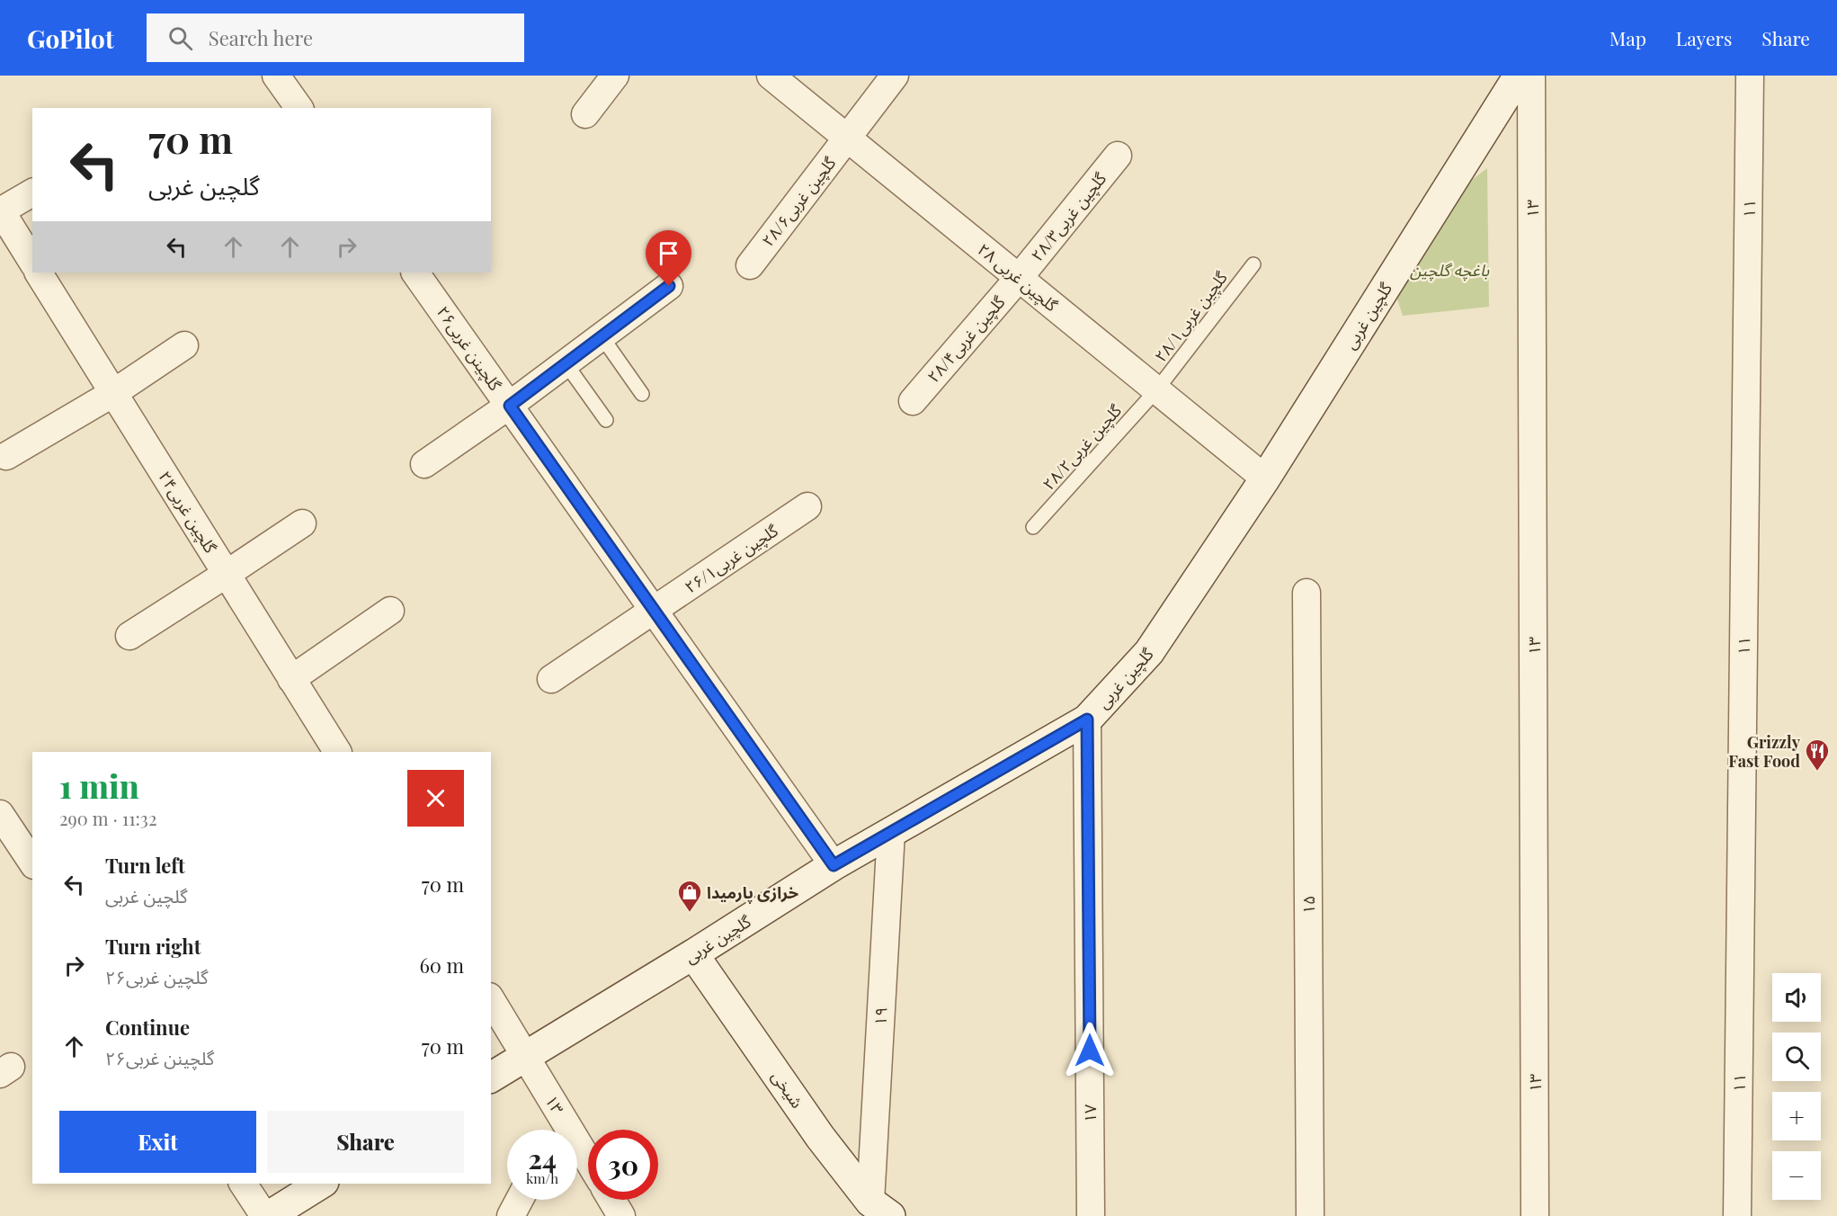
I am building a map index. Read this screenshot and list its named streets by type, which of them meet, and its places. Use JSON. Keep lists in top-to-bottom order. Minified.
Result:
{"streets":{"street":["گلچین غربی۲۸/۶","۱۳","۱۱","گلچین غربی۲۸/۳","گلچین غربی ۲۸","گلچین غربی","گلچین غربی۲۸/۴","گلچینن غربی۲۶","گلچین غربی۲۴","گلچین غربی۲۶/۱","۱۵","۱۹","شیخی","۱۷"],"lane":["گلچین غربی۲۸/۱","گلچین غربی۲۸/۲"]},"crossings":[["گلچین غربی۲۸/۶","گلچین غربی ۲۸"],["۱۳","گلچین غربی"],["گلچین غربی۲۸/۳","گلچین غربی ۲۸"],["گلچین غربی۲۸/۳","گلچین غربی۲۸/۴"],["گلچین غربی ۲۸","گلچین غربی"],["گلچین غربی ۲۸","گلچین غربی۲۸/۱"],["گلچین غربی ۲۸","گلچین غربی۲۸/۴"],["گلچین غربی ۲۸","گلچین غربی۲۸/۲"],["گلچین غربی","گلچینن غربی۲۶"],["گلچین غربی","۱۹"],["گلچین غربی","شیخی"],["گلچین غربی","۱۷"],["گلچین غربی۲۸/۱","گلچین غربی۲۸/۲"],["گلچینن غربی۲۶","گلچین غربی۲۶/۱"],["۱۹","شیخی"]],"parks":["باغچه گلچین"],"places":{"restaurant":["Grizzly Fast Food"],"shop":["خرازی پارمیدا"]},"page":{"header":"GoPilot","search":"Search here","nav":["Map","Layers","Share"],"turn":["70 m","گلچین غربی"],"heading":["1 min","290 m · 11:32"],"list":[{"name":"Turn left","note":"گلچین غربی","value":"70 m"},{"name":"Turn right","note":"گلچین غربی۲۶","value":"60 m"},{"name":"Continue","note":"گلچینن غربی۲۶","value":"70 m"}],"map_buttons":["+","−"],"buttons":["Exit","Share"],"speed":"24 km/h","limit":"30"}}
